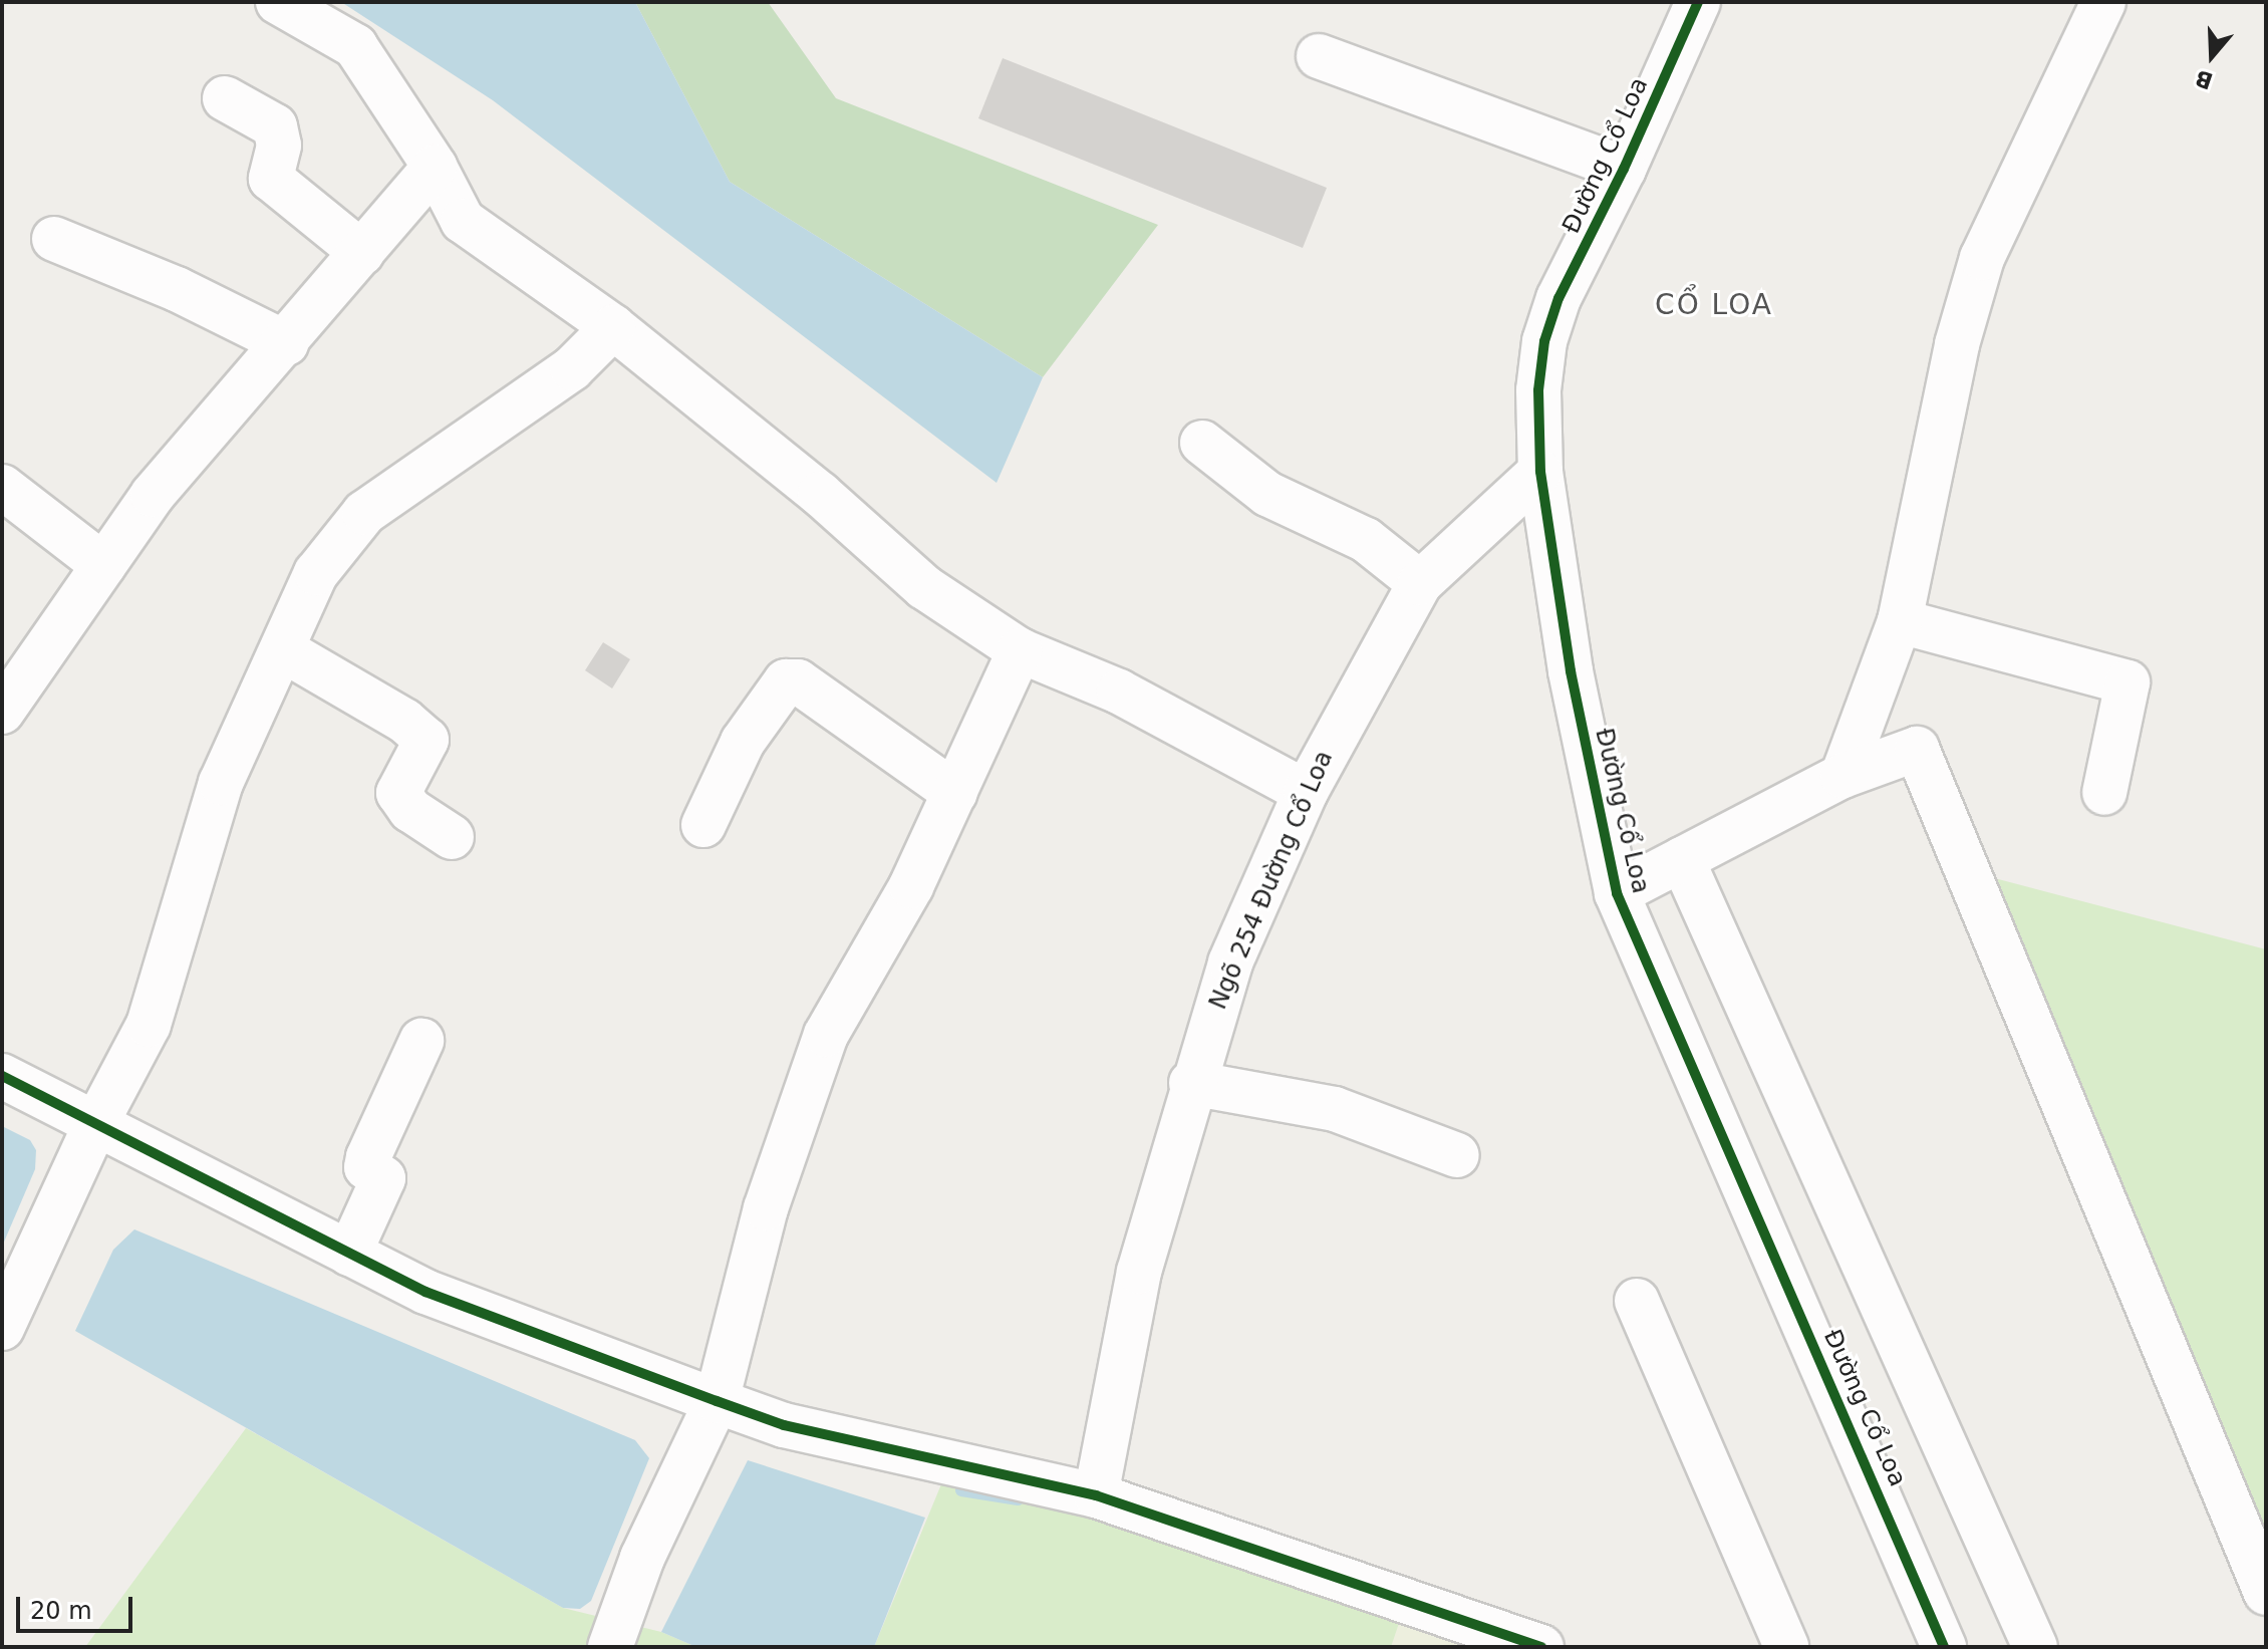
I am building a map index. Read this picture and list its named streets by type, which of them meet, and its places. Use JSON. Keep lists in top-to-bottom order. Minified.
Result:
{"streets":{"street":["Đường Cổ Loa","Ngõ 254 Đường Cổ Loa"]},"crossings":[["Đường Cổ Loa","Ngõ 254 Đường Cổ Loa"]],"districts":["CỔ LOA"],"scale_bar":"20 m","north":"bottom"}
